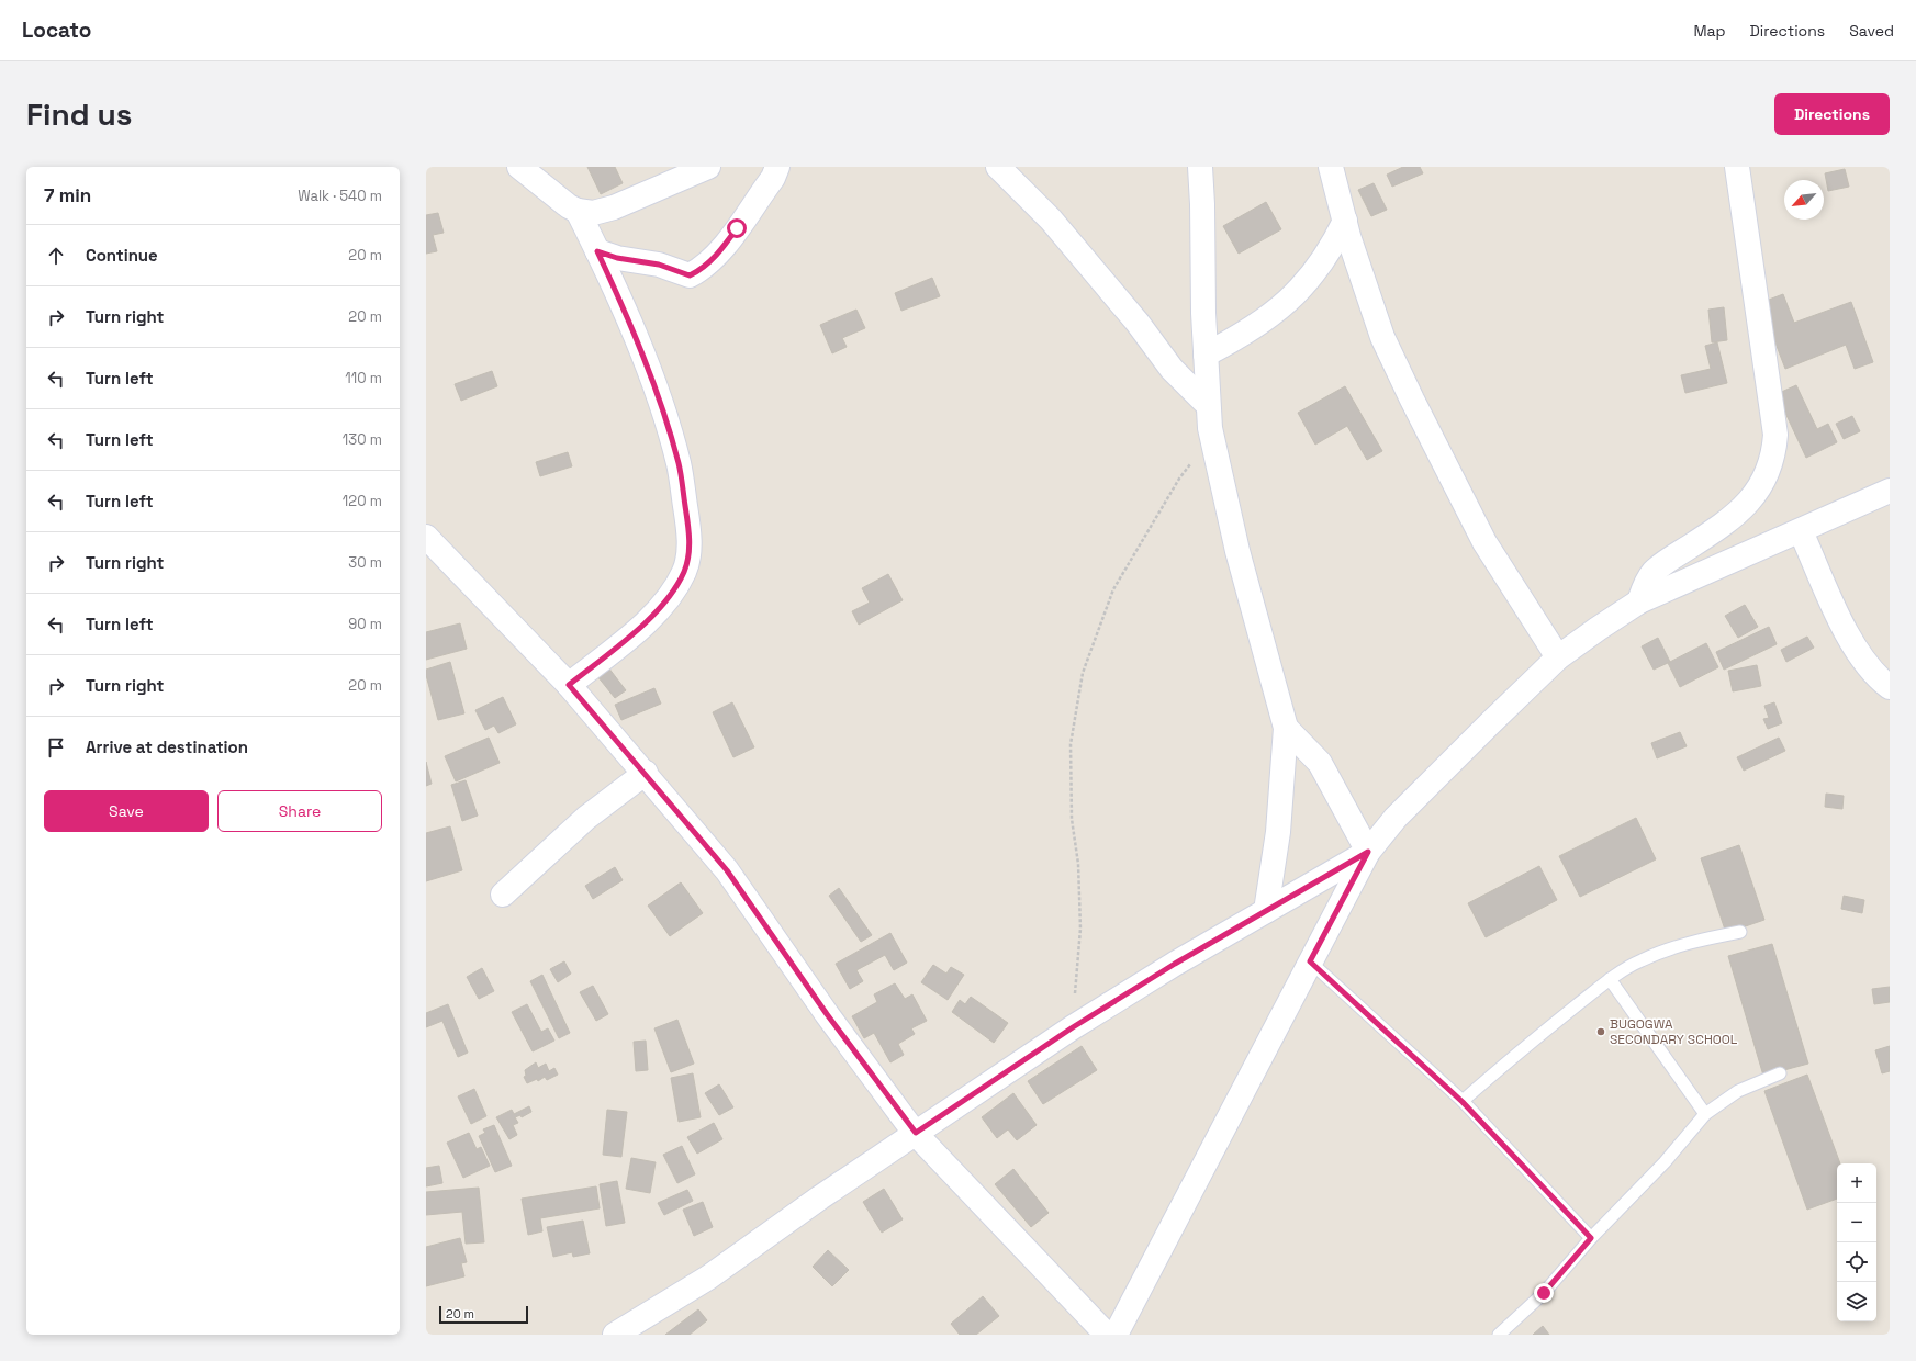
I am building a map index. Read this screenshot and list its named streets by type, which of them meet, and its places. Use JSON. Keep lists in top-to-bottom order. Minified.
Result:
{"places":["BUGOGWA SECONDARY SCHOOL"],"scale_bar":"20 m","north":"bottom left","page":{"header":"Locato","nav":["Map","Directions","Saved"],"buttons":["Directions",["Save","Share"]],"title":"Find us","heading":["7 min","Walk · 540 m"],"list":[["Continue","20 m"],["Turn right","20 m"],["Turn left","110 m"],["Turn left","130 m"],["Turn left","120 m"],["Turn right","30 m"],["Turn left","90 m"],["Turn right","20 m"],"Arrive at destination"],"map_buttons":["+","−"],"scale":"20 m"}}
